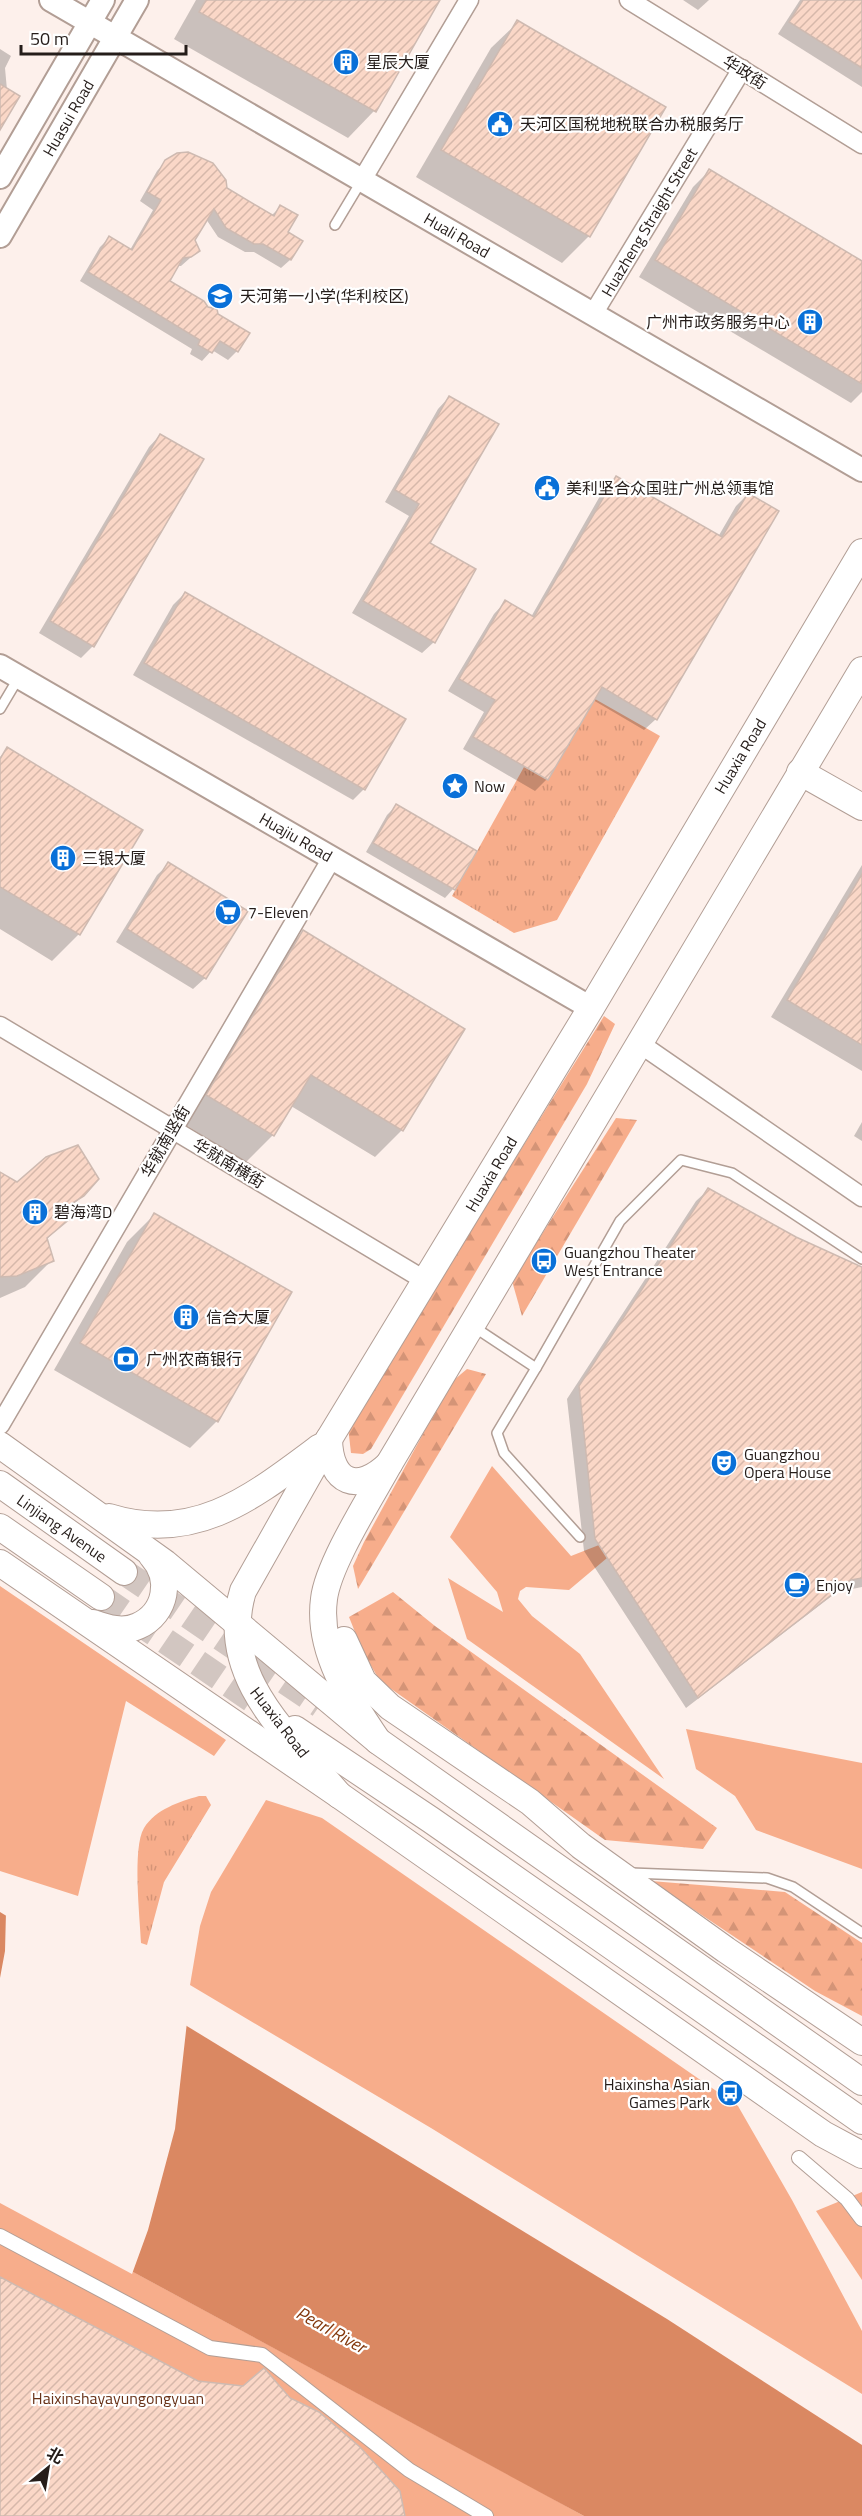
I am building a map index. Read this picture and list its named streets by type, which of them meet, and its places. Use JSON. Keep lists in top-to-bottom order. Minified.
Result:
{"streets":{"main road":["Huaxia Road","Linjiang Avenue"],"street":["华政街","Huasui Road","Huazheng Straight Street","Huali Road","Huajiu Road","华就南竖街","华就南横街"]},"crossings":[["华政街","Huazheng Straight Street"],["Huasui Road","Huali Road"],["Huazheng Straight Street","Huali Road"],["Huaxia Road","Huajiu Road"],["Huaxia Road","华就南横街"],["Huajiu Road","华就南竖街"],["华就南竖街","华就南横街"]],"water":["Pearl River"],"parks":["Haixinshayayungongyuan"],"places":{"building":["星辰大厦","广州市政务服务中心","三银大厦","碧海湾D","信合大厦"],"public building":["天河区国税地税联合办税服务厅","美利坚合众国驻广州总领事馆"],"school or university":["天河第一小学(华利校区)"],"place":["Now"],"supermarket":["7-Eleven"],"bus stop":["Guangzhou Theater West Entrance","Haixinsha Asian Games Park"],"bank":["广州农商银行"],"theatre":["Guangzhou Opera House"],"cafe":["Enjoy"]},"scale_bar":"50 m","north":"top right"}
